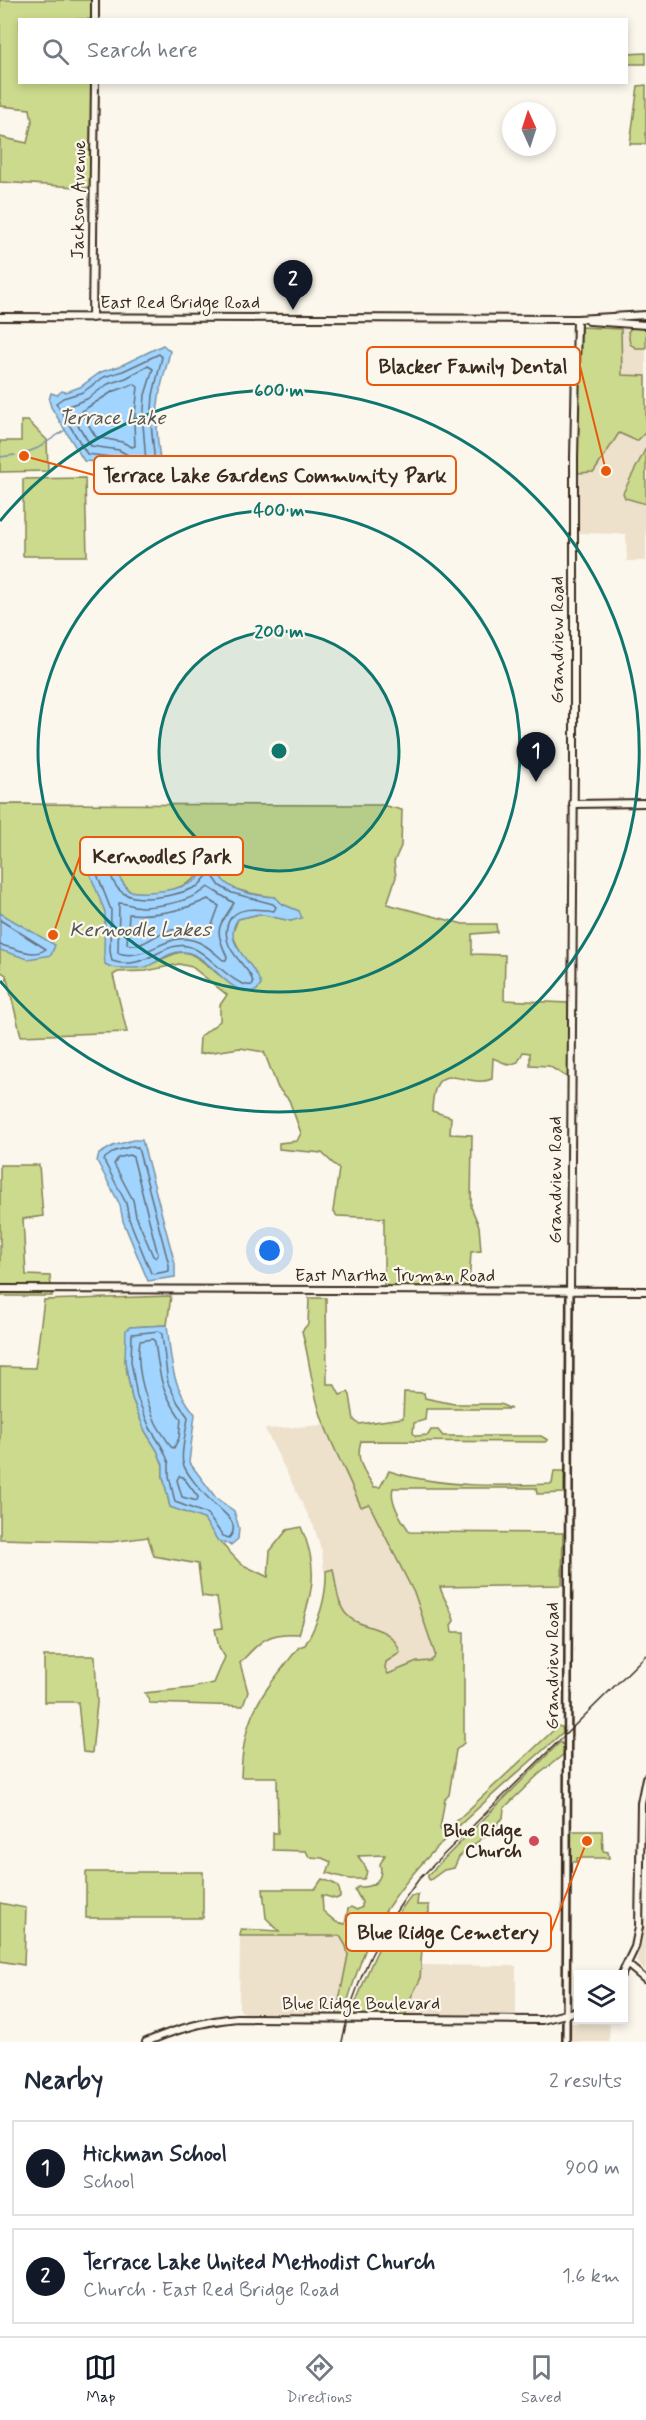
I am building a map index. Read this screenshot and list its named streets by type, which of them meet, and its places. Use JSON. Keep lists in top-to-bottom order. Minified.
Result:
{"streets":{"main road":["Jackson Avenue","East Red Bridge Road","Grandview Road","East Martha Truman Road","Blue Ridge Boulevard"]},"crossings":[["Jackson Avenue","East Red Bridge Road"],["East Red Bridge Road","Grandview Road"],["Grandview Road","East Martha Truman Road"],["Grandview Road","Blue Ridge Boulevard"]],"water":["Terrace Lake","Kernoodle Lakes"],"places":["Terrace Lake Gardens Community Park","Blacker Family Dental","Kernoodles Park","Blue Ridge Church","Blue Ridge Cemetery"],"north":"top","page":{"search":"Search here","pins":["2","1"],"heading":["Nearby","2 results"],"list":[{"mark":"1","name":"Hickman School","note":"School","value":"900 m"},{"mark":"2","name":"Terrace Lake United Methodist Church","note":"Church · East Red Bridge Road","value":"1.6 km"}],"nav":["Map","Directions","Saved"]},"rings":["600 m","400 m","200 m"]}
